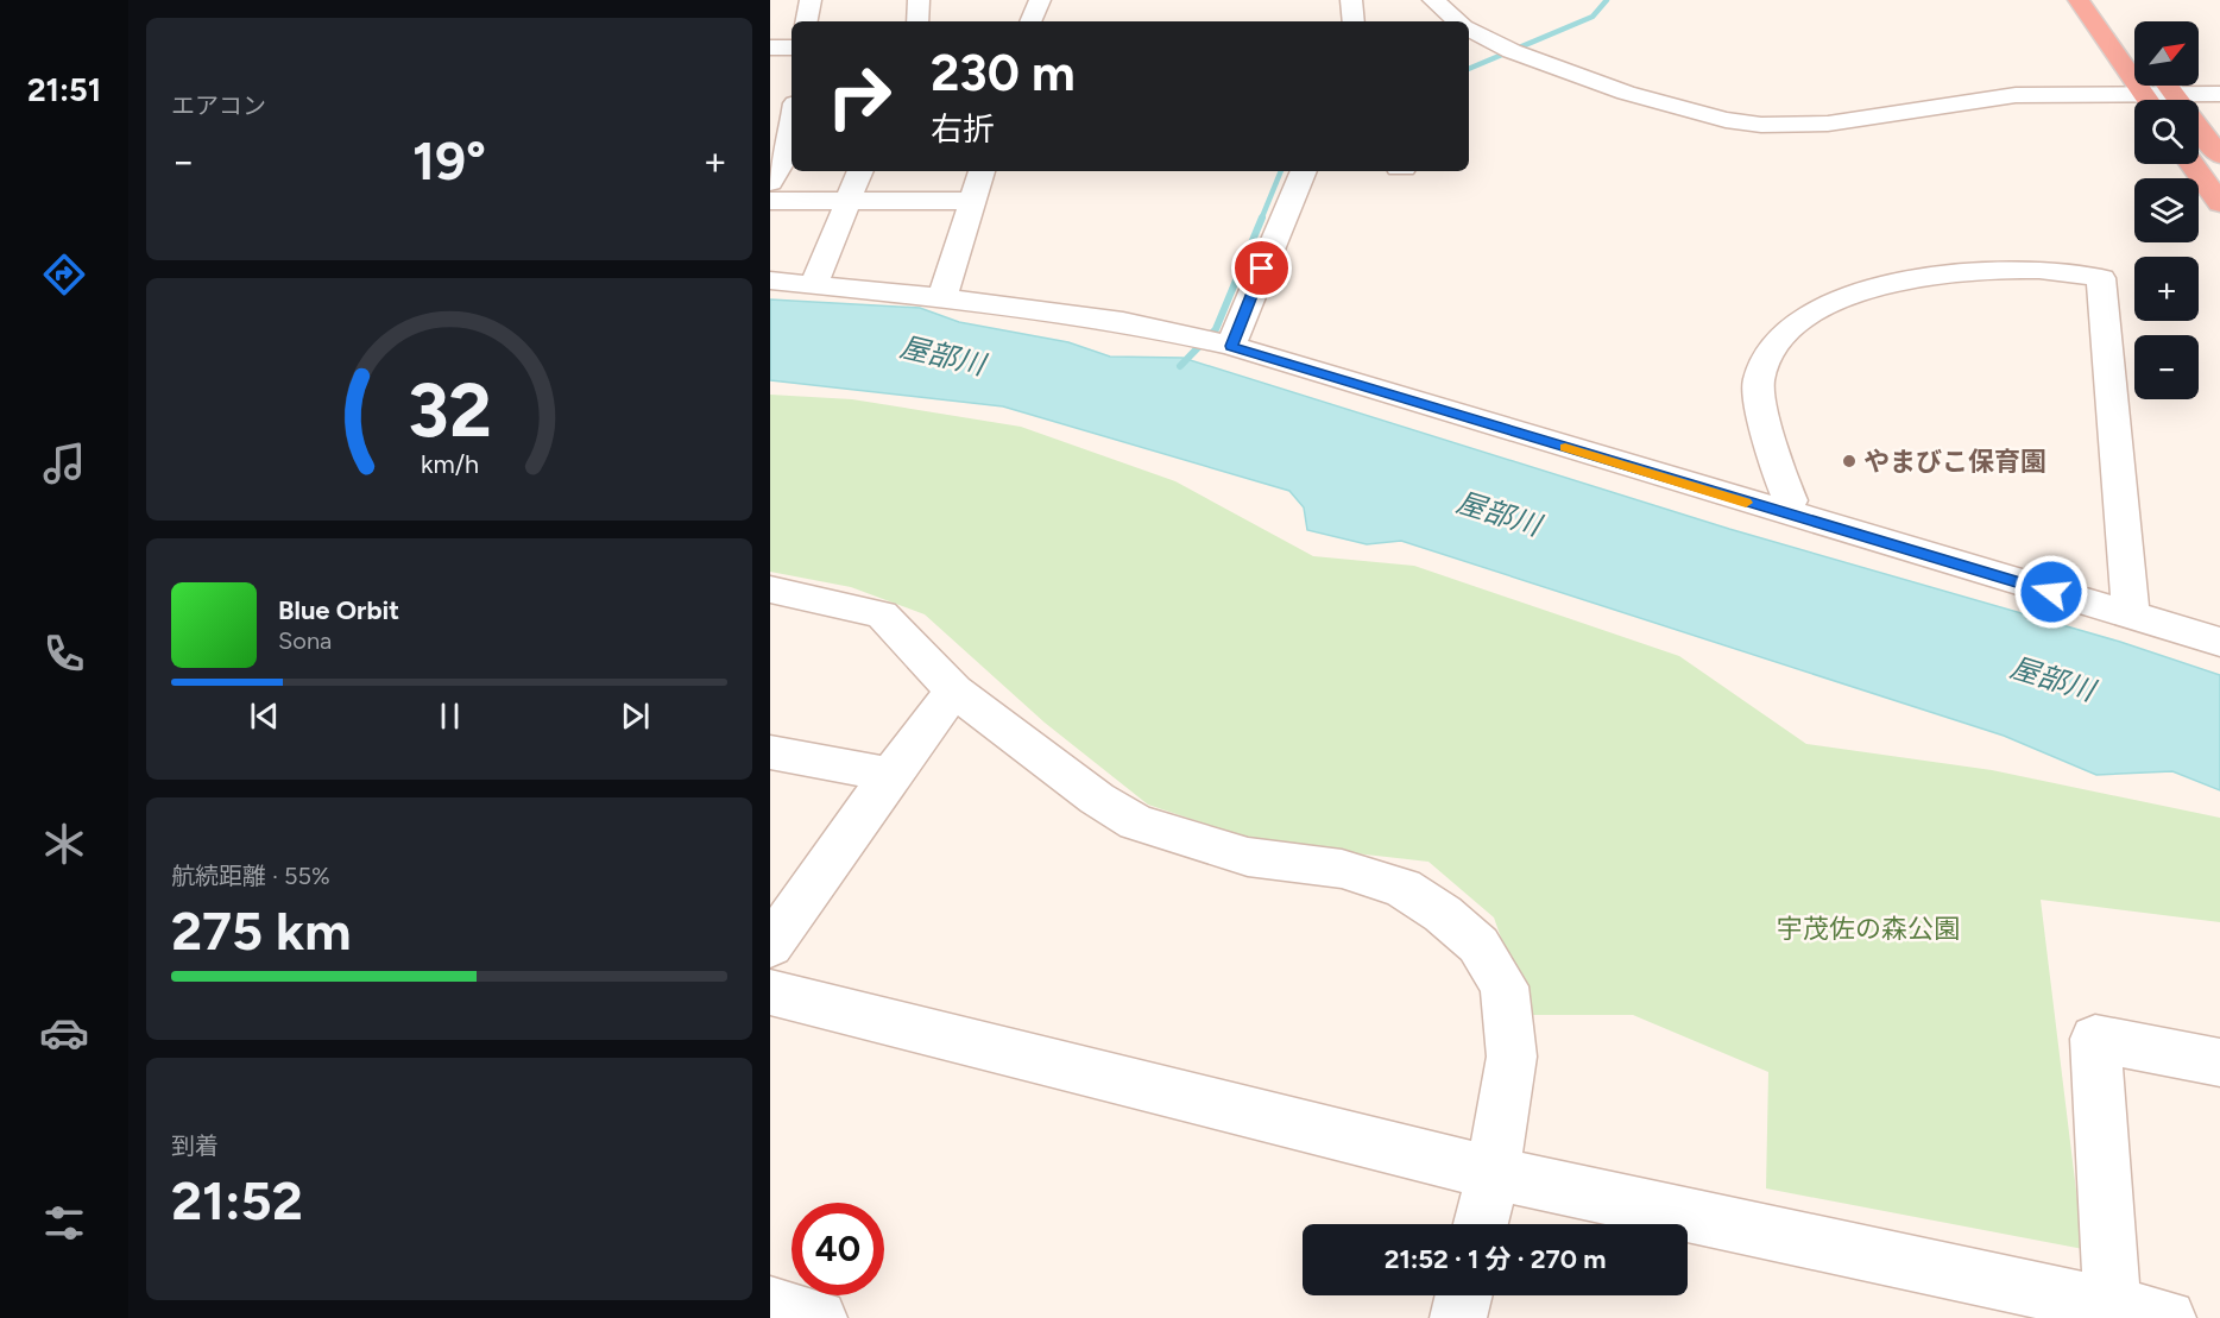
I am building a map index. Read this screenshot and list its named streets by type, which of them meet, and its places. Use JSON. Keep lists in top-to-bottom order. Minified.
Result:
{"water":["屋部川"],"parks":["宇茂佐の森公園"],"places":["やまびこ保育園"],"north":"top right","page":{"tabs":"21:51","tile":["エアコン",["航続距離 · 55%","275 km"],["到着","21:52"]],"map_buttons":["+","−"],"turn":["230 m","右折"],"heat":["−","19°","+"],"song":["Blue Orbit","Sona"],"limit":"40","trip":"21:52 · 1 分 · 270 m","gauge":["32","km/h"]}}
